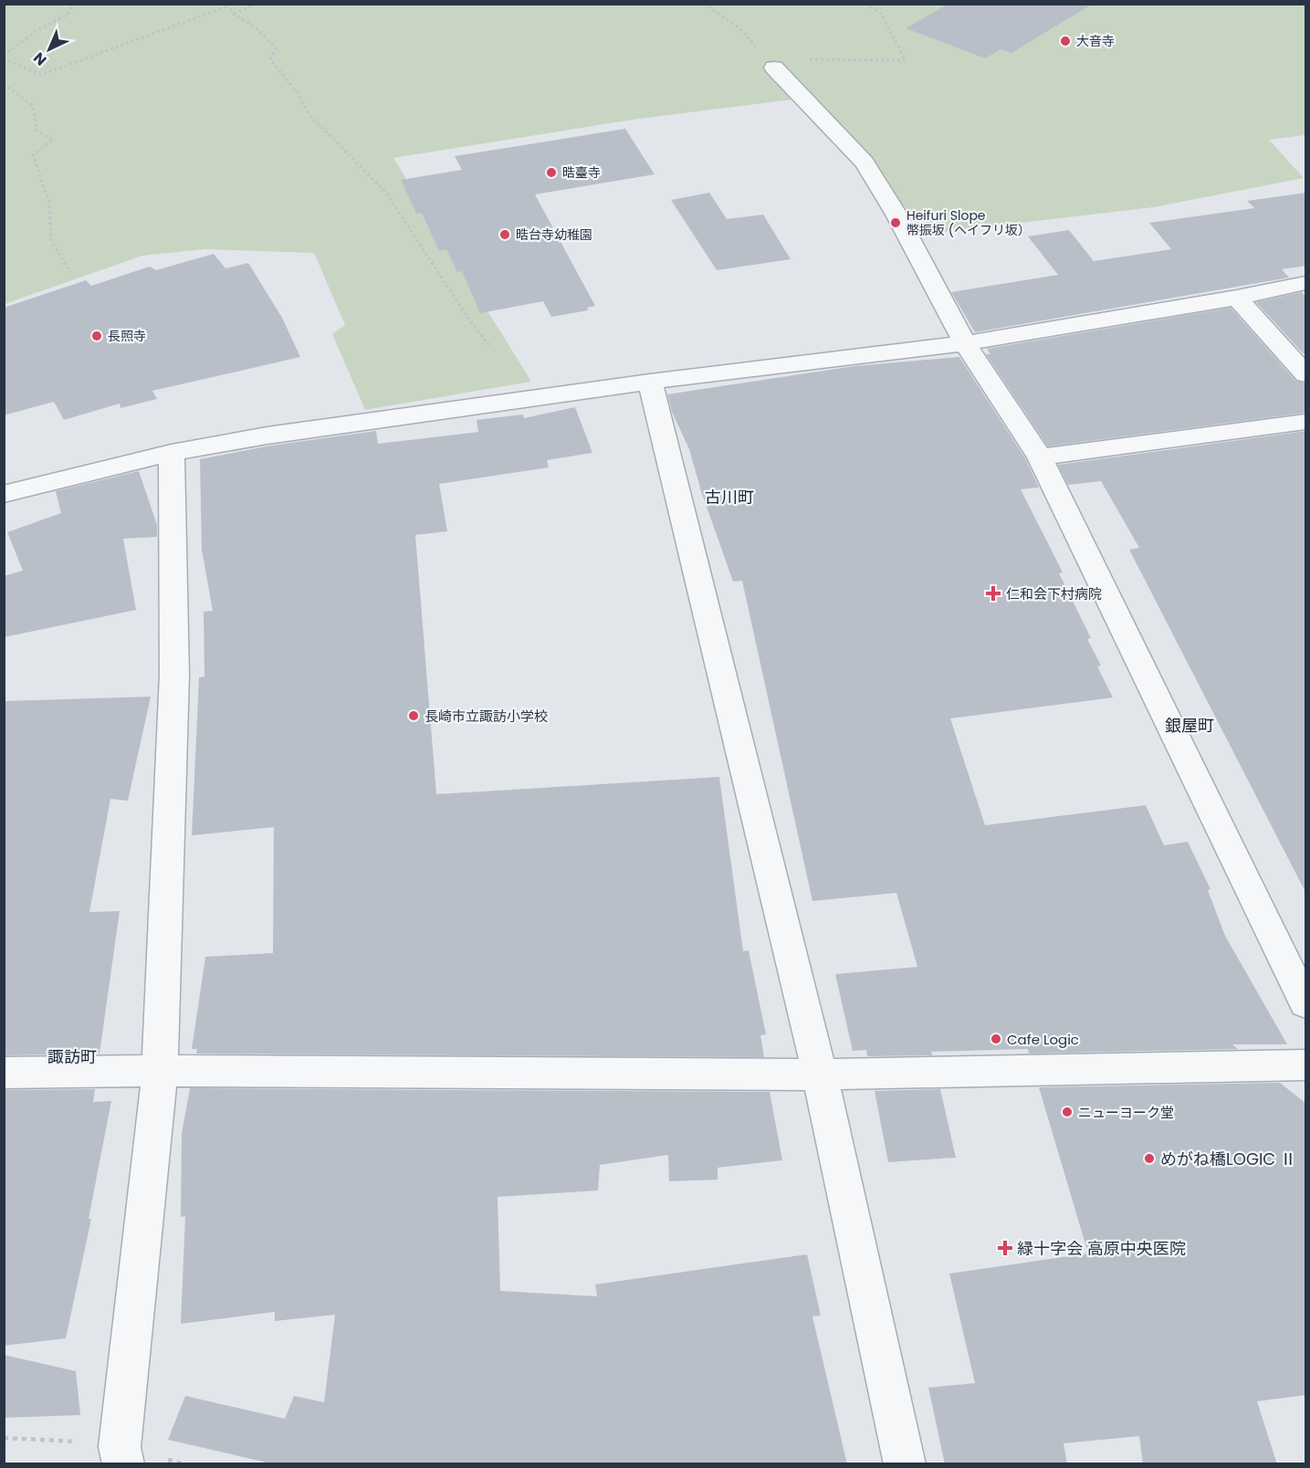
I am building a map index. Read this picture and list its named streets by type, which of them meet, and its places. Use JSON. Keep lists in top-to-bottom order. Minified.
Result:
{"districts":["古川町","銀屋町","諏訪町"],"places":{"other":["大音寺","晧臺寺","Heifuri Slope 幣振坂 (ヘイフリ坂）","晧台寺幼稚園","長照寺","長崎市立諏訪小学校","Cafe Logic","ニューヨーク堂","めがね橋LOGIC Ⅱ"],"health":["仁和会下村病院","緑十字会 高原中央医院"]},"north":"bottom left"}
